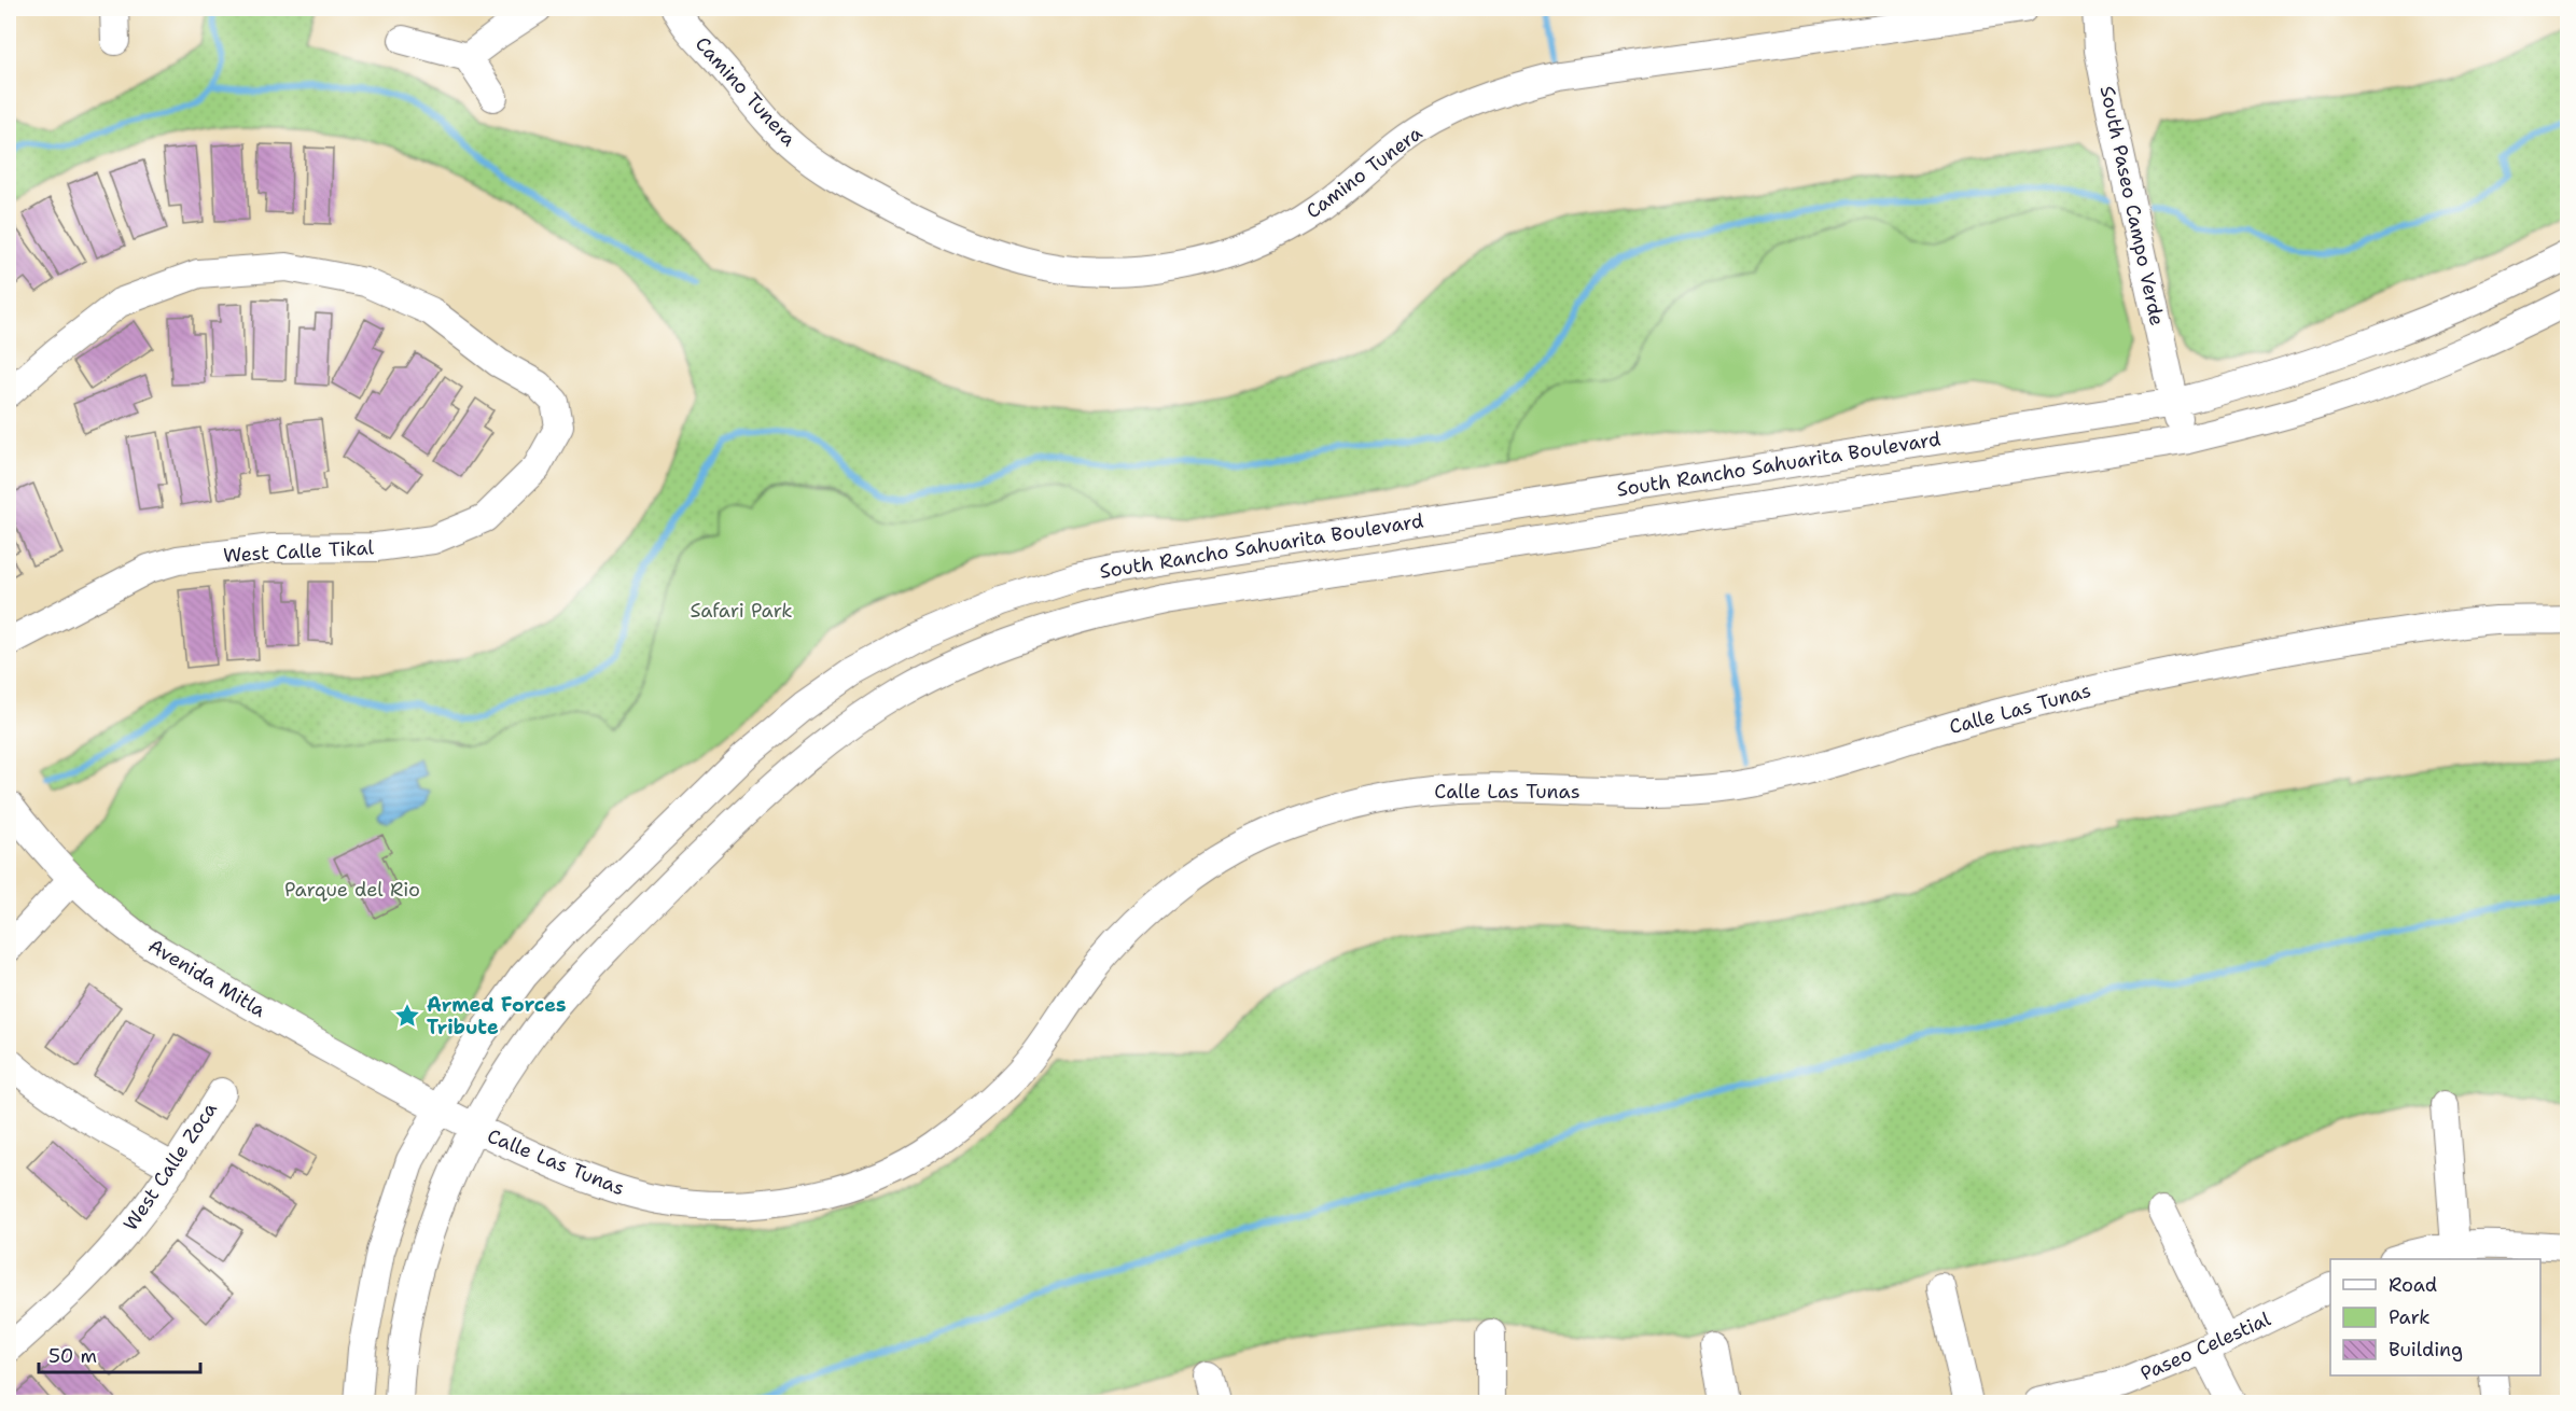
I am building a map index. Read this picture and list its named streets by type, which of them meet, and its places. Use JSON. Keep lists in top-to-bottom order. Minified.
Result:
{"streets":{"street":["Camino Tunera","South Paseo Campo Verde","South Rancho Sahuarita Boulevard","West Calle Tikal","Calle Las Tunas","Avenida Mitla","West Calle Zoca","Paseo Celestial"]},"crossings":[["South Paseo Campo Verde","South Rancho Sahuarita Boulevard"],["South Rancho Sahuarita Boulevard","Calle Las Tunas"],["South Rancho Sahuarita Boulevard","Avenida Mitla"],["Calle Las Tunas","Avenida Mitla"]],"parks":["Safari Park","Parque del Rio"],"places":{"place":["Armed Forces Tribute"]},"legend":["Road","Park","Building"],"scale_bar":"50 m"}
